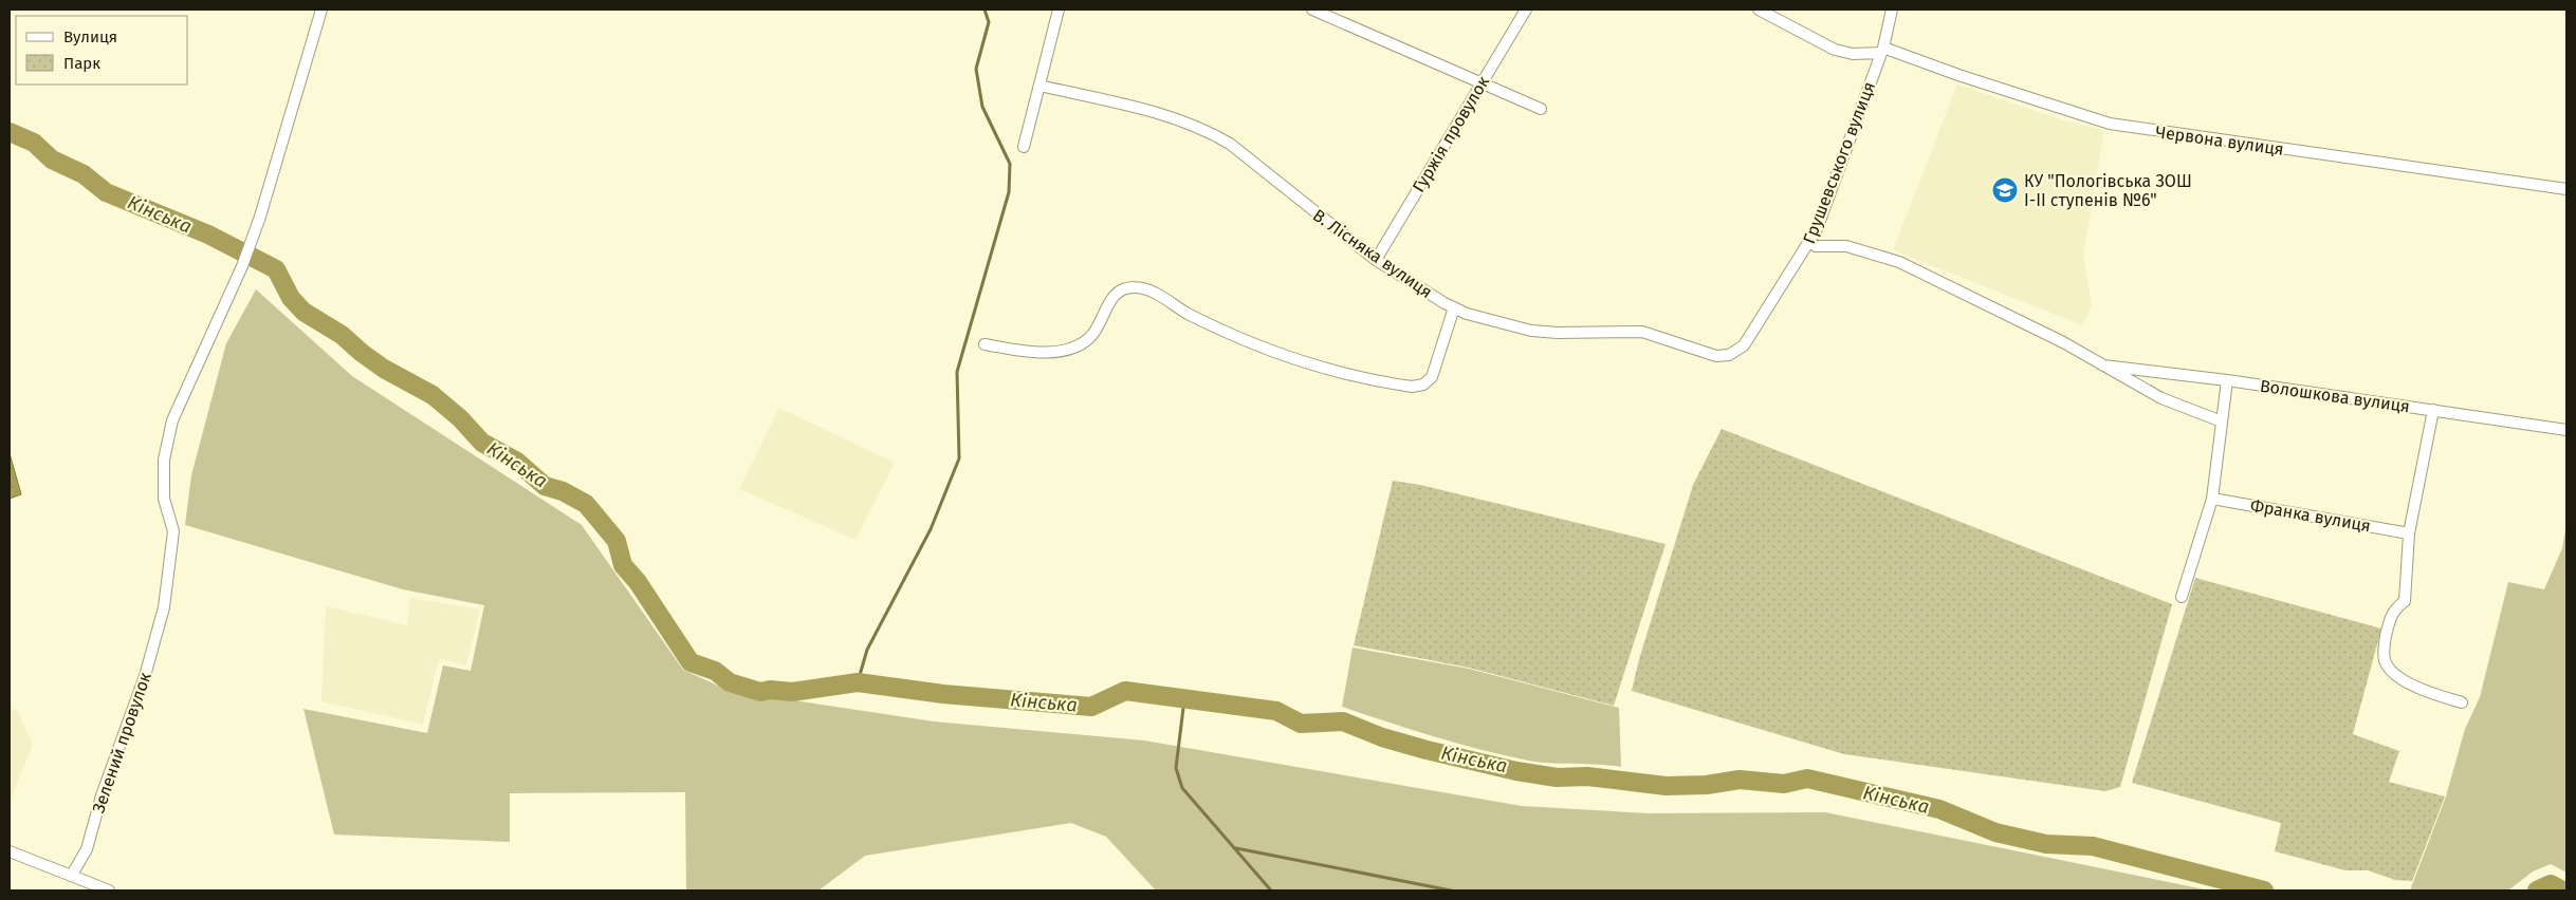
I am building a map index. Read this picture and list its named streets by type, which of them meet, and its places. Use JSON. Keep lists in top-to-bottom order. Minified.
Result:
{"streets":{"street":["Гуржія провулок","Червона вулиця","Грушевського вулиця","В. Лісняка вулиця","Волошкова вулиця","Франка вулиця","Зелений провулок"]},"crossings":[["Гуржія провулок","В. Лісняка вулиця"],["Червона вулиця","Грушевського вулиця"],["Грушевського вулиця","В. Лісняка вулиця"],["Грушевського вулиця","Волошкова вулиця"]],"water":["Кінська"],"places":{"school or university":["КУ \"Пологівська ЗОШ І-ІІ ступенів №6\""]},"legend":["Вулиця","Парк"]}
